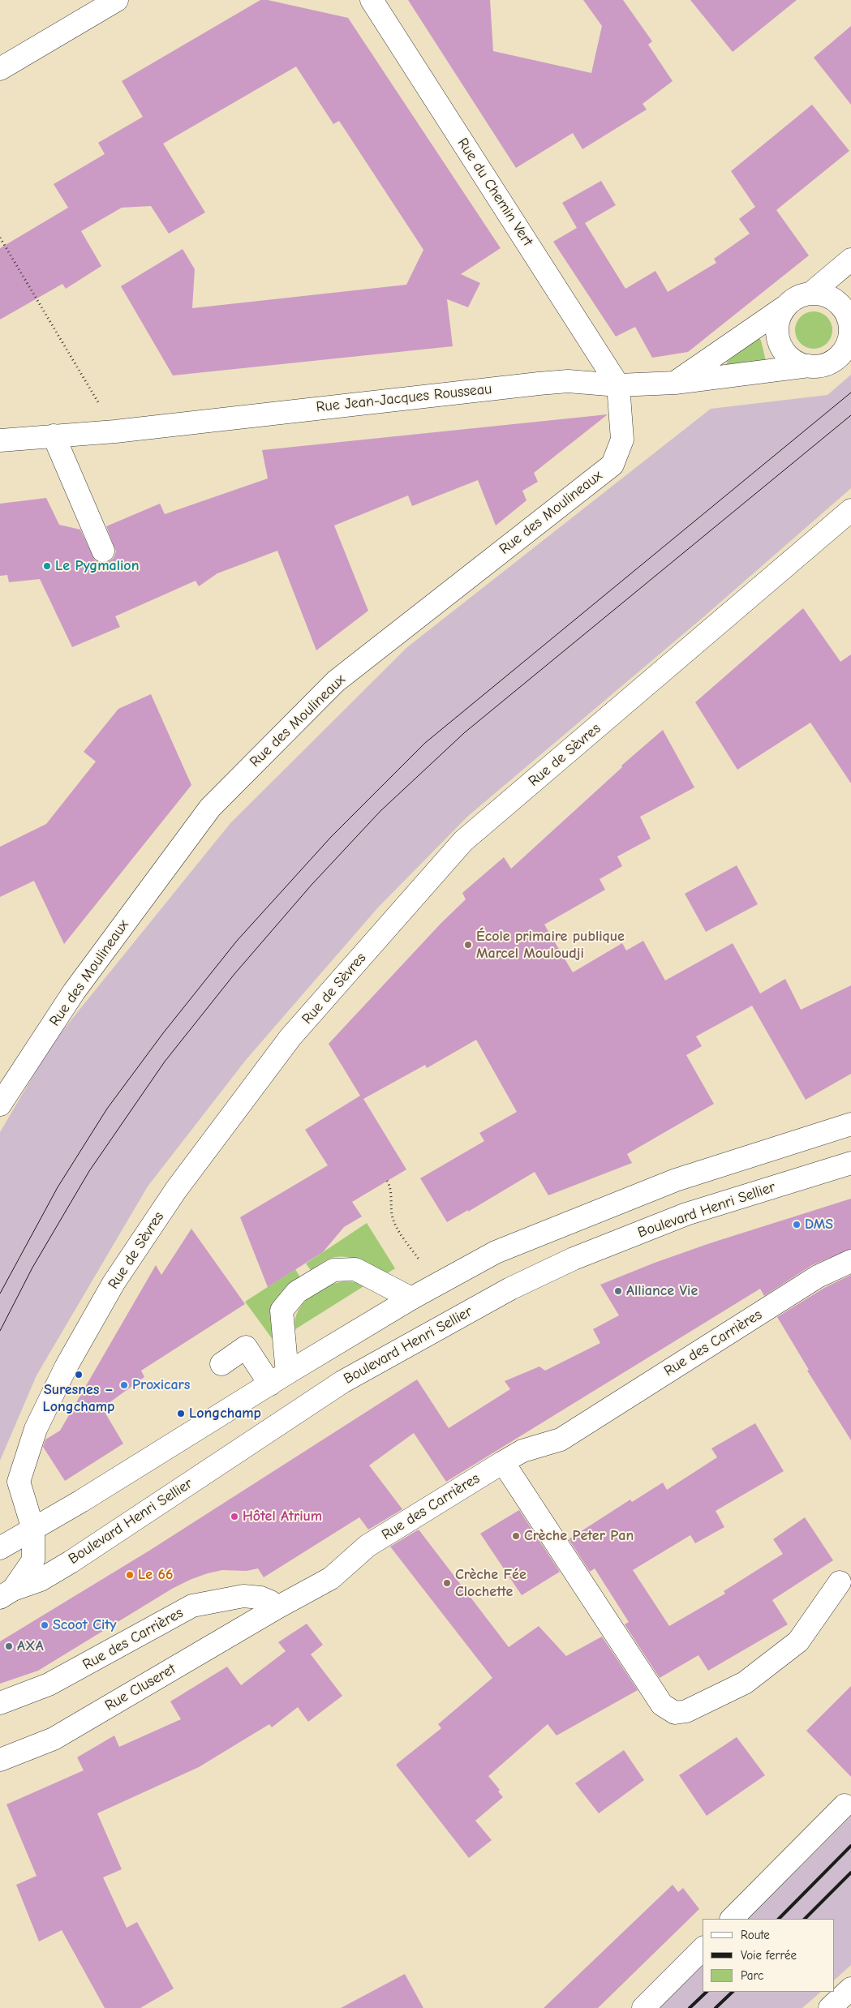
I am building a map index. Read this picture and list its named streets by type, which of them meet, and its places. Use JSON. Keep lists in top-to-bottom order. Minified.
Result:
{"streets":{"street":["Rue du Chemin Vert","Rue Jean-Jacques Rousseau","Rue des Moulineaux","Rue de Sèvres","Boulevard Henri Sellier","Rue des Carrières","Rue Cluseret"]},"crossings":[["Rue du Chemin Vert","Rue Jean-Jacques Rousseau"],["Rue du Chemin Vert","Rue des Moulineaux"],["Rue Jean-Jacques Rousseau","Rue des Moulineaux"],["Rue de Sèvres","Boulevard Henri Sellier"],["Rue des Carrières","Rue Cluseret"]],"places":["Le Pygmalion","École primaire publique Marcel Mouloudji","DMS","Alliance Vie","Suresnes – Longchamp","Proxicars","Longchamp","Hôtel Atrium","Crèche Peter Pan","Le 66","Crèche Fée Clochette","Scoot City","AXA"],"legend":["Route","Voie ferrée","Parc"]}
